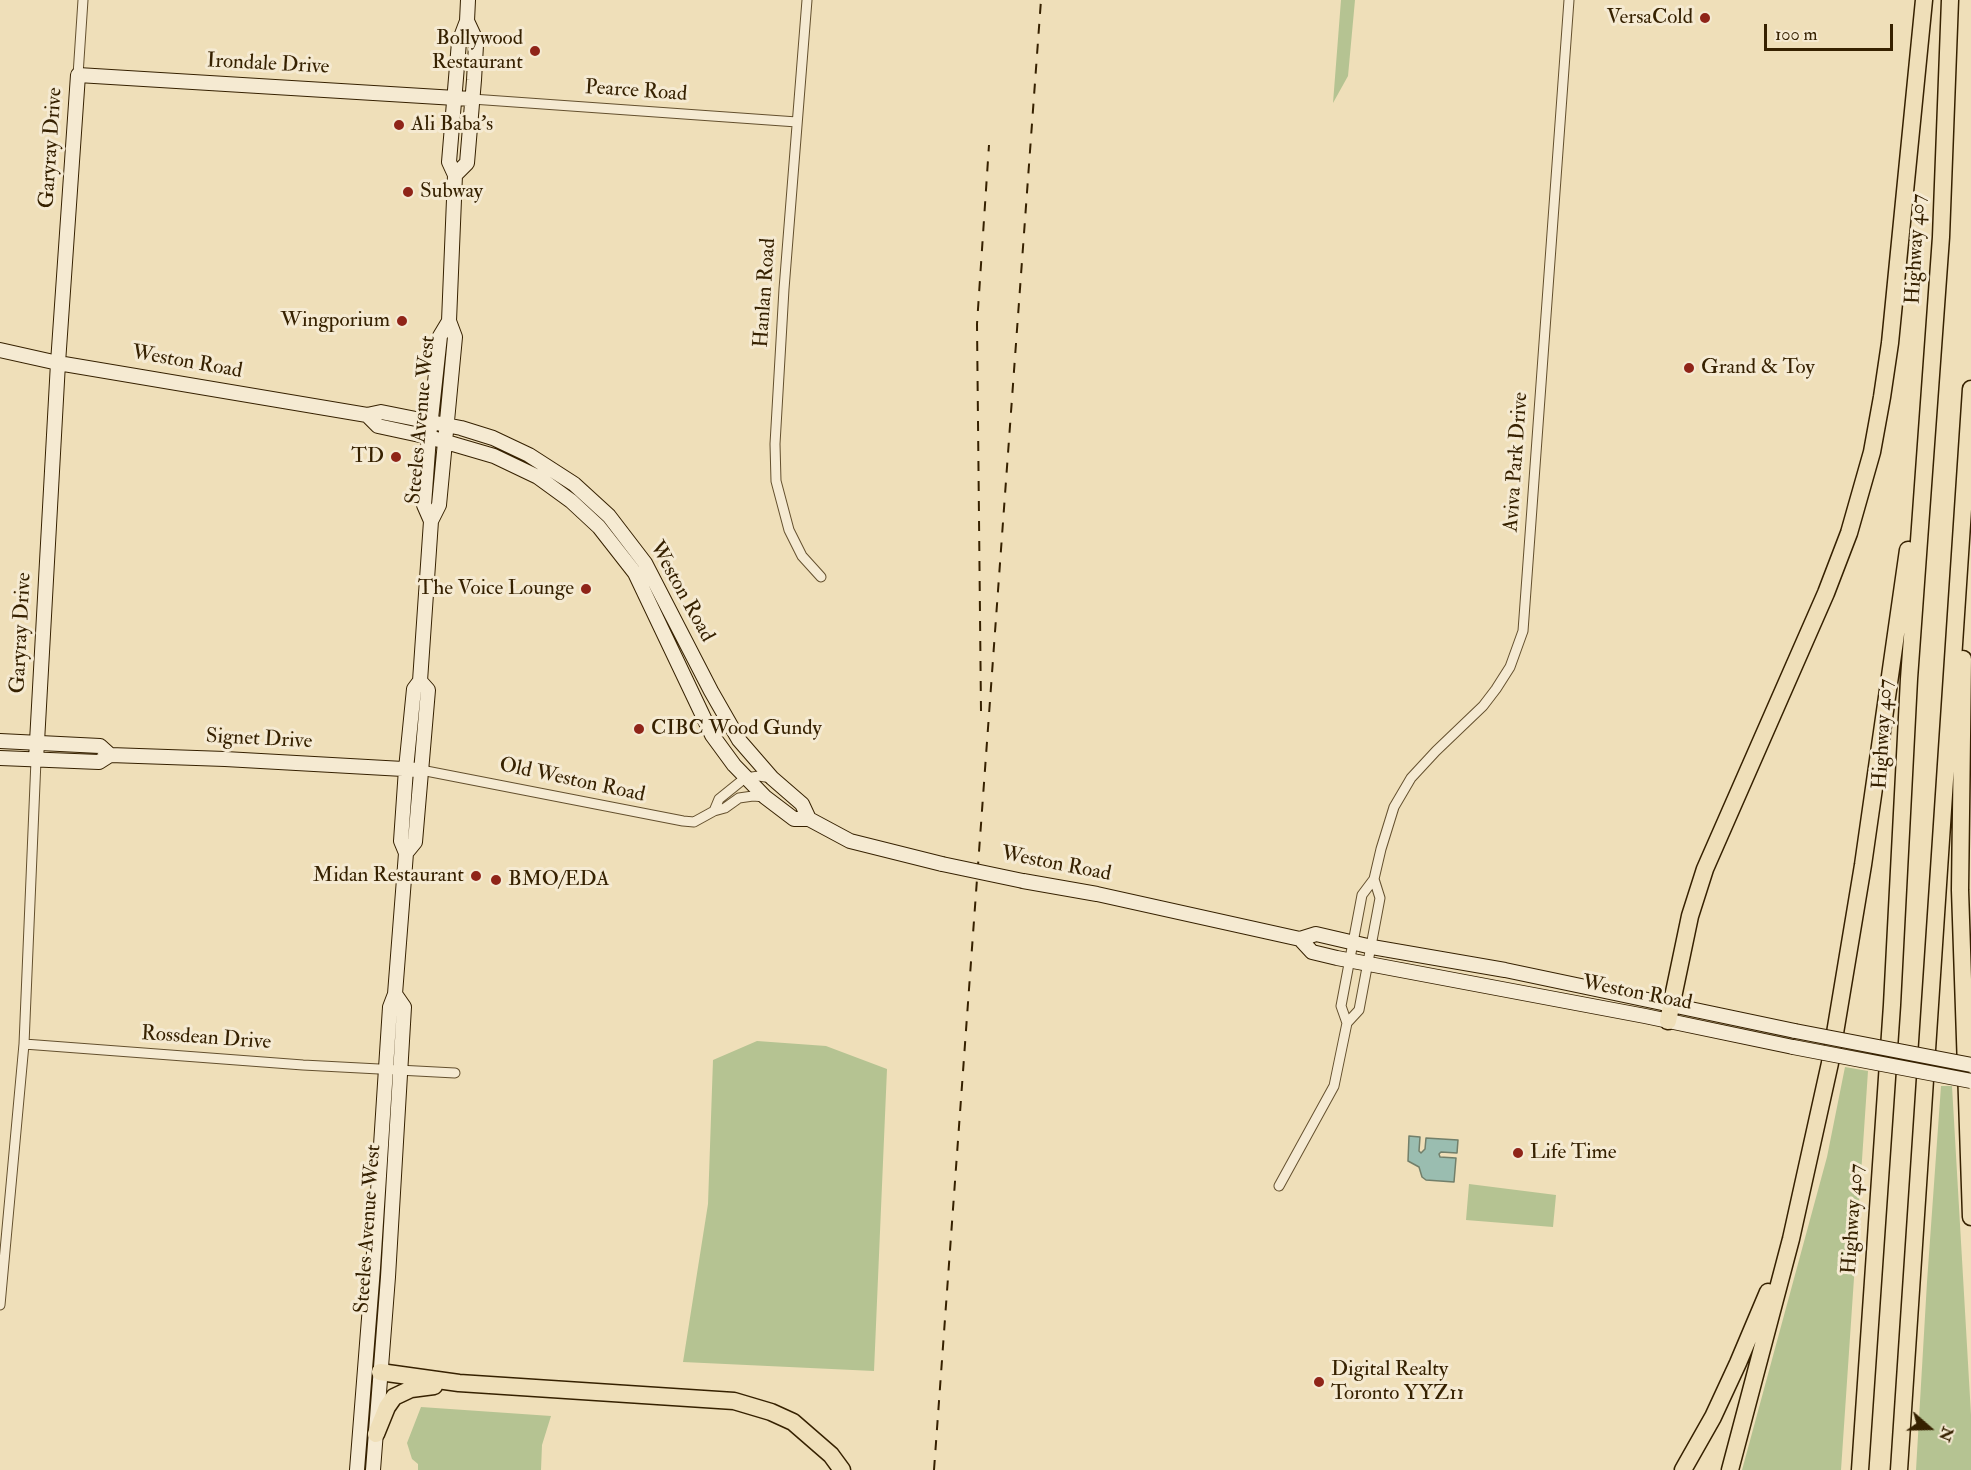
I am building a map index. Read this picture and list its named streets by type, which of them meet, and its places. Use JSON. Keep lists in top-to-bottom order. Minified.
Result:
{"streets":{"highway":["Highway 407"],"main road":["Irondale Drive","Garyray Drive","Weston Road","Steeles Avenue West","Signet Drive"],"street":["Pearce Road","Hanlan Road","Aviva Park Drive","Old Weston Road","Rossdean Drive"]},"crossings":[["Irondale Drive","Pearce Road"],["Irondale Drive","Garyray Drive"],["Irondale Drive","Steeles Avenue West"],["Pearce Road","Hanlan Road"],["Pearce Road","Steeles Avenue West"],["Garyray Drive","Weston Road"],["Garyray Drive","Signet Drive"],["Garyray Drive","Rossdean Drive"],["Weston Road","Steeles Avenue West"],["Weston Road","Aviva Park Drive"],["Weston Road","Old Weston Road"],["Steeles Avenue West","Signet Drive"],["Steeles Avenue West","Old Weston Road"],["Steeles Avenue West","Rossdean Drive"],["Signet Drive","Old Weston Road"]],"places":["VersaCold","Bollywood Restaurant","Ali Baba's","Subway","Wingporium","Grand & Toy","TD","The Voice Lounge","CIBC Wood Gundy","Midan Restaurant","BMO/EDA","Life Time","Digital Realty Toronto YYZ11"],"scale_bar":"100 m","north":"right"}
